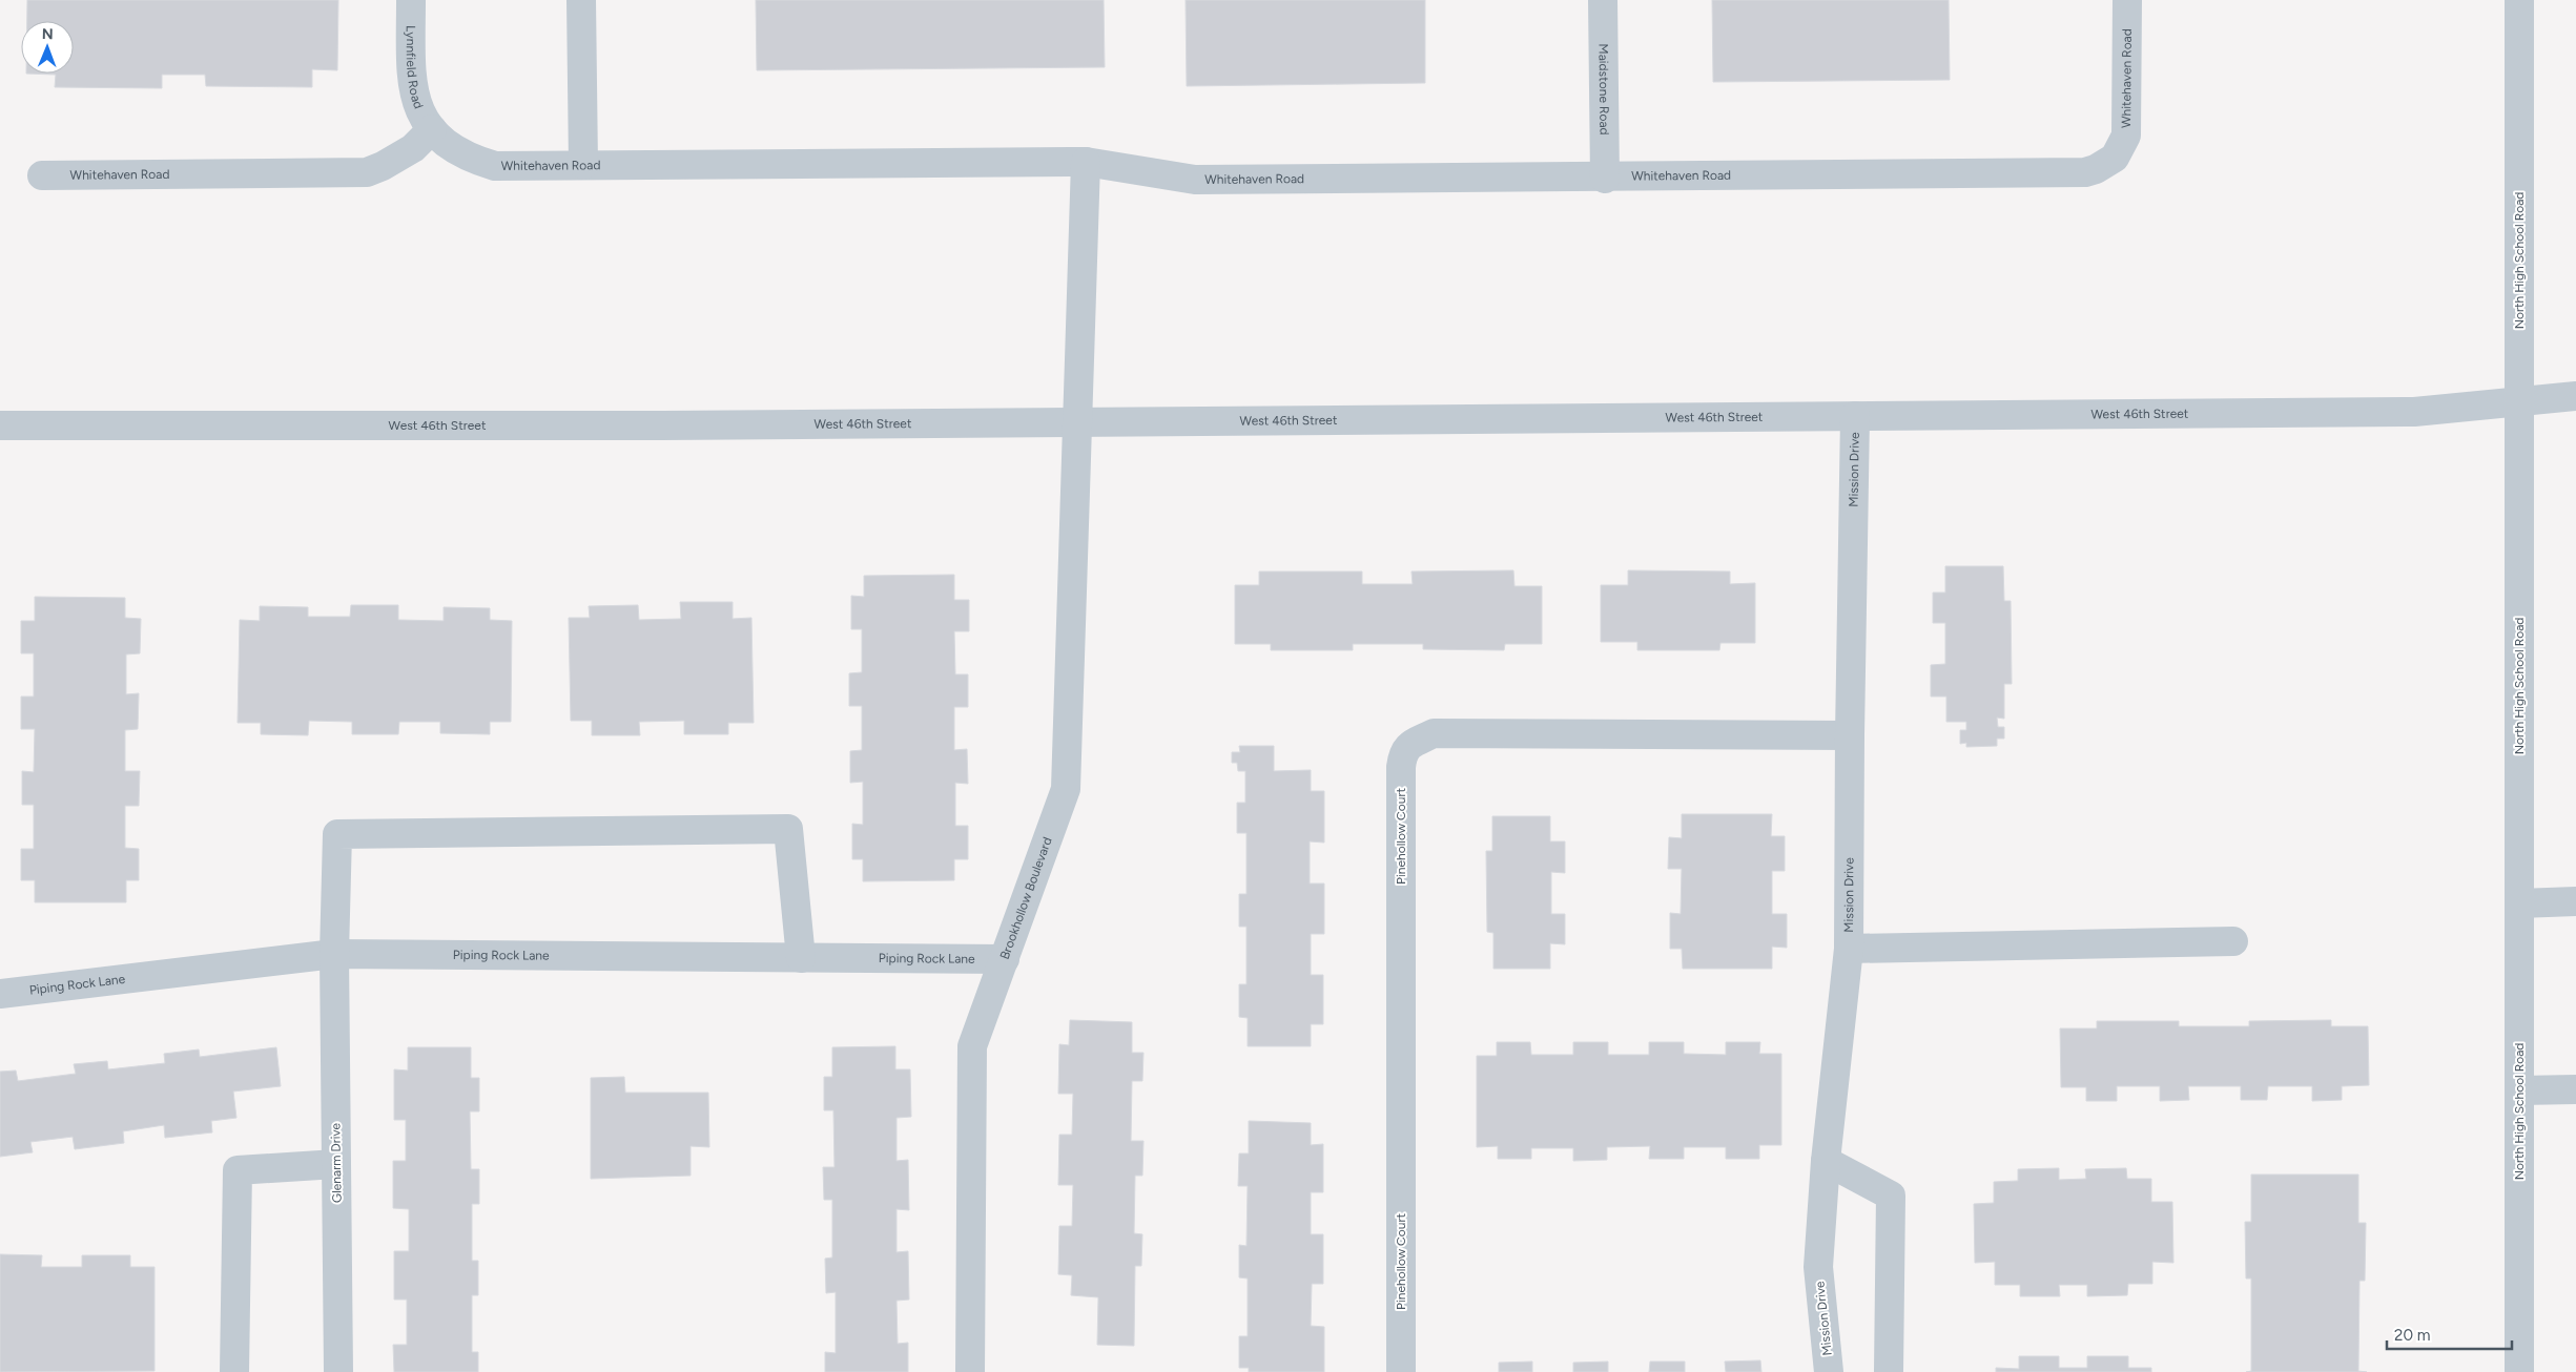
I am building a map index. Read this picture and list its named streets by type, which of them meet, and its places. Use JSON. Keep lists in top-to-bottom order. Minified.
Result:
{"streets":{"street":["Lynnfield Road","Whitehaven Road","Maidstone Road","North High School Road","West 46th Street","Mission Drive","Pinehollow Court","Brookhollow Boulevard","Piping Rock Lane","Glenarm Drive"]},"crossings":[["Lynnfield Road","Whitehaven Road"],["Whitehaven Road","Maidstone Road"],["North High School Road","West 46th Street"],["West 46th Street","Mission Drive"],["West 46th Street","Brookhollow Boulevard"],["Mission Drive","Pinehollow Court"],["Brookhollow Boulevard","Piping Rock Lane"],["Piping Rock Lane","Glenarm Drive"]],"scale_bar":"20 m","north":"top"}
